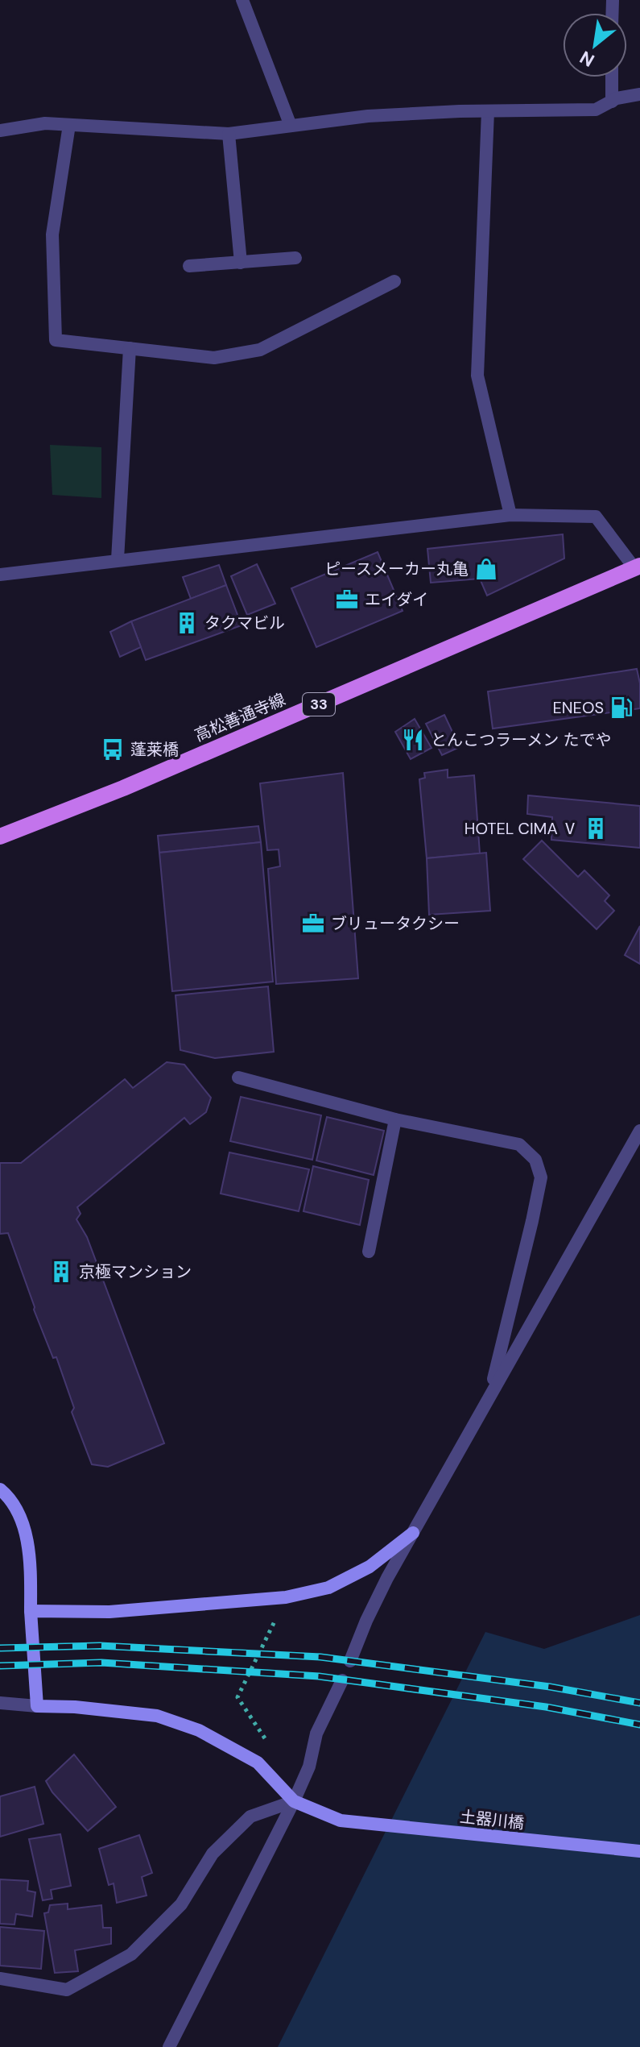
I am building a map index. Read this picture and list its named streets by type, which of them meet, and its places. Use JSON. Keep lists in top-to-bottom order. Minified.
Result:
{"streets":{"main road":["33","高松善通寺線"],"street":["土器川橋"]},"places":{"shop":["ピースメーカー丸亀"],"office":["エイダイ","ブリュータクシー"],"building":["タクマビル","HOTEL CIMA Ⅴ","京極マンション"],"fuel station":["ENEOS"],"restaurant":["とんこつラーメン たでや"],"bus stop":["蓬莱橋"]},"north":"bottom left"}
